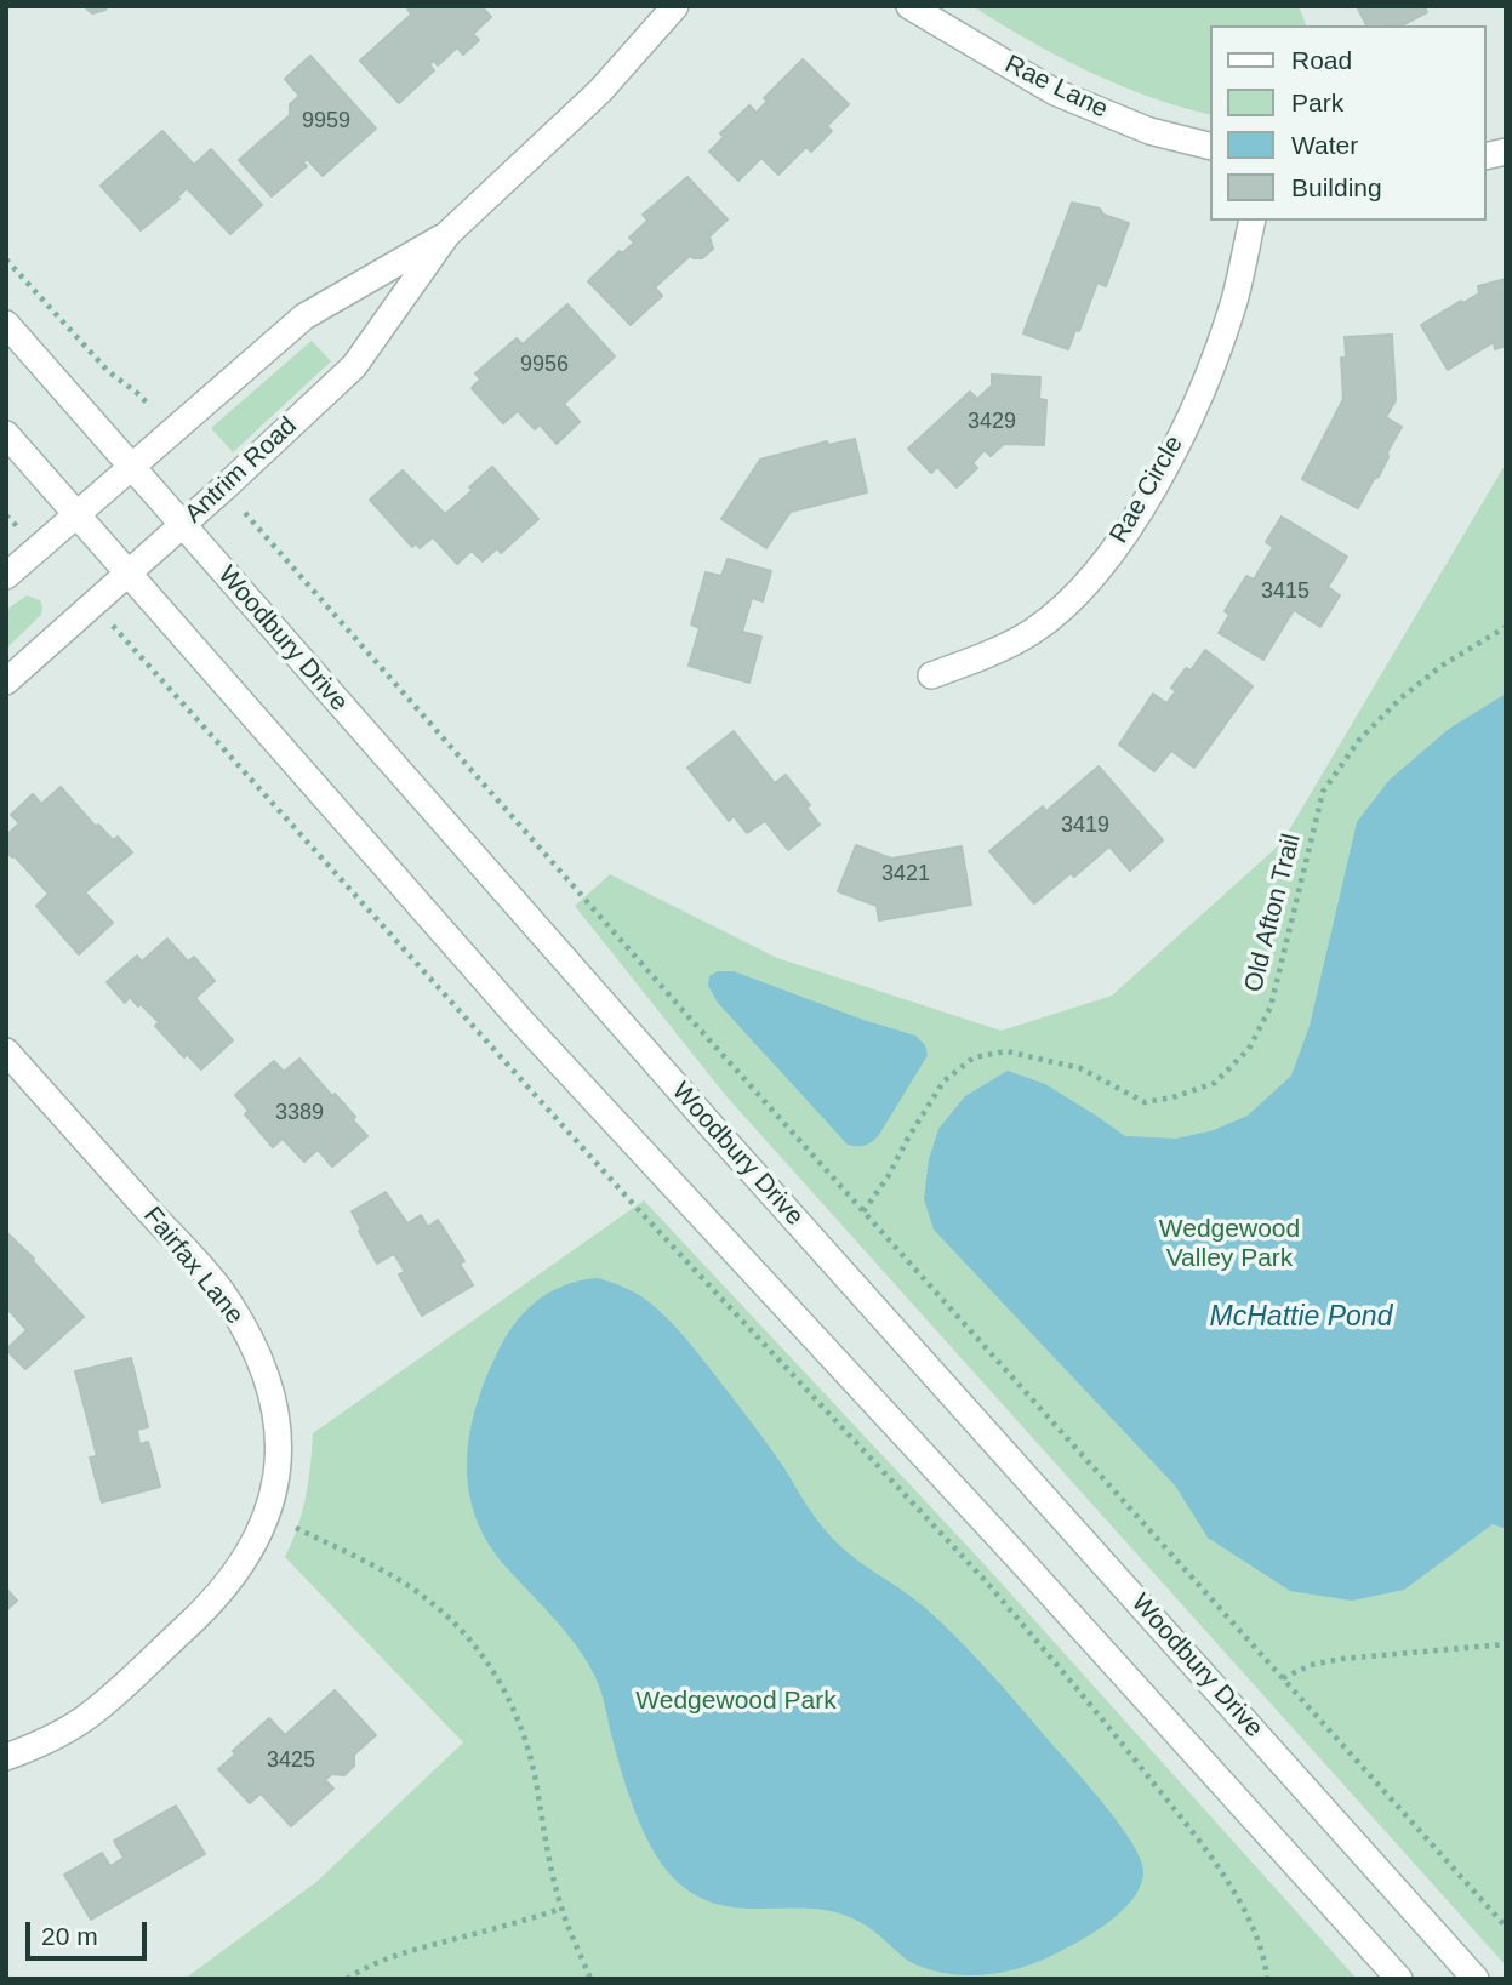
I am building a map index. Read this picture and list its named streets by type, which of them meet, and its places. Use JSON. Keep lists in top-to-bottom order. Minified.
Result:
{"streets":{"main road":["Rae Lane","Antrim Road","Rae Circle","Woodbury Drive","Fairfax Lane"],"path":["Old Afton Trail"]},"crossings":[["Antrim Road","Woodbury Drive"]],"water":["McHattie Pond"],"parks":["Wedgewood Valley Park","Wedgewood Park"],"house_numbers":["9959","9956","3429","3415","3419","3421","3389","3425"],"legend":["Road","Park","Water","Building"],"scale_bar":"20 m"}
